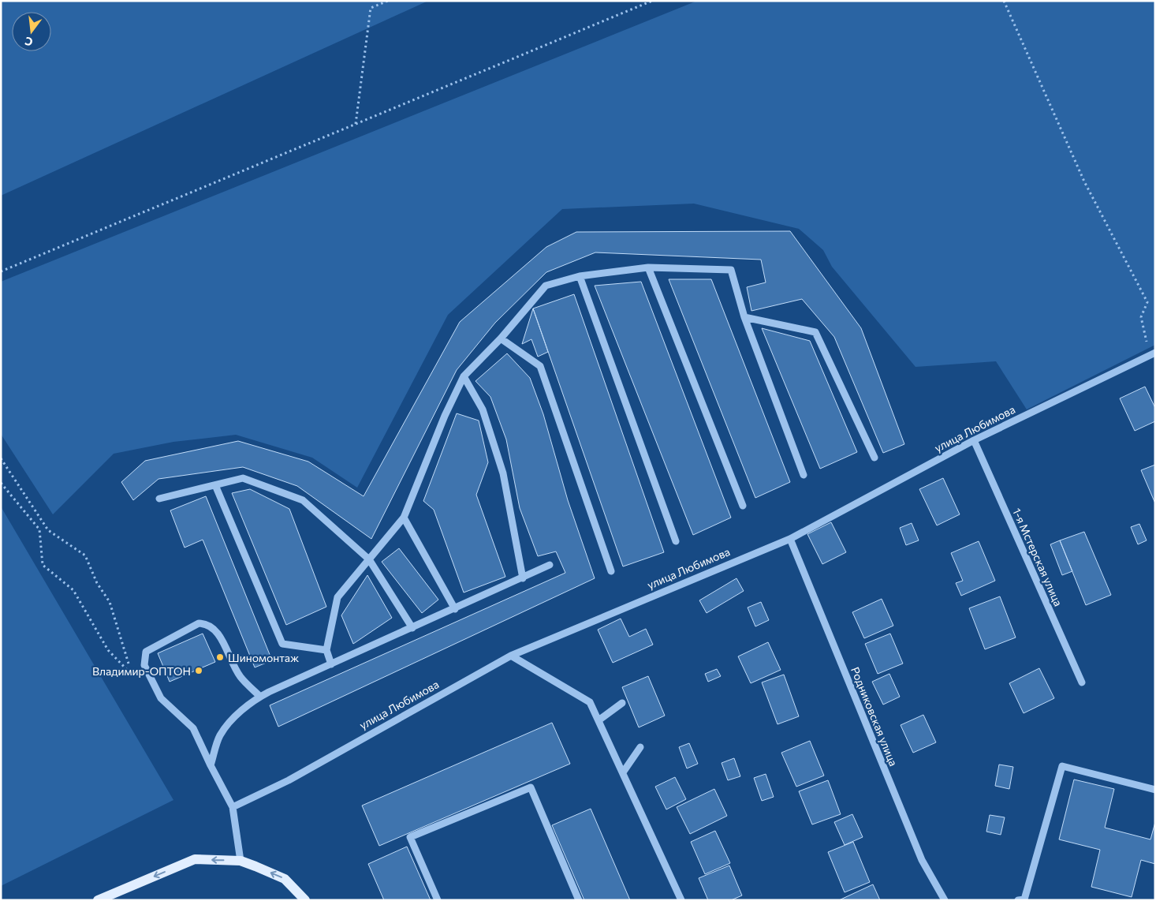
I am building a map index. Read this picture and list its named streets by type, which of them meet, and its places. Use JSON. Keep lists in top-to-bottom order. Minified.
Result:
{"streets":{"street":["улица Любимова","1-я Мстерская улица","Родниковская улица"]},"crossings":[["улица Любимова","1-я Мстерская улица"],["улица Любимова","Родниковская улица"]],"places":["Шиномонтаж","Владимир-ОПТОН"],"north":"bottom"}
